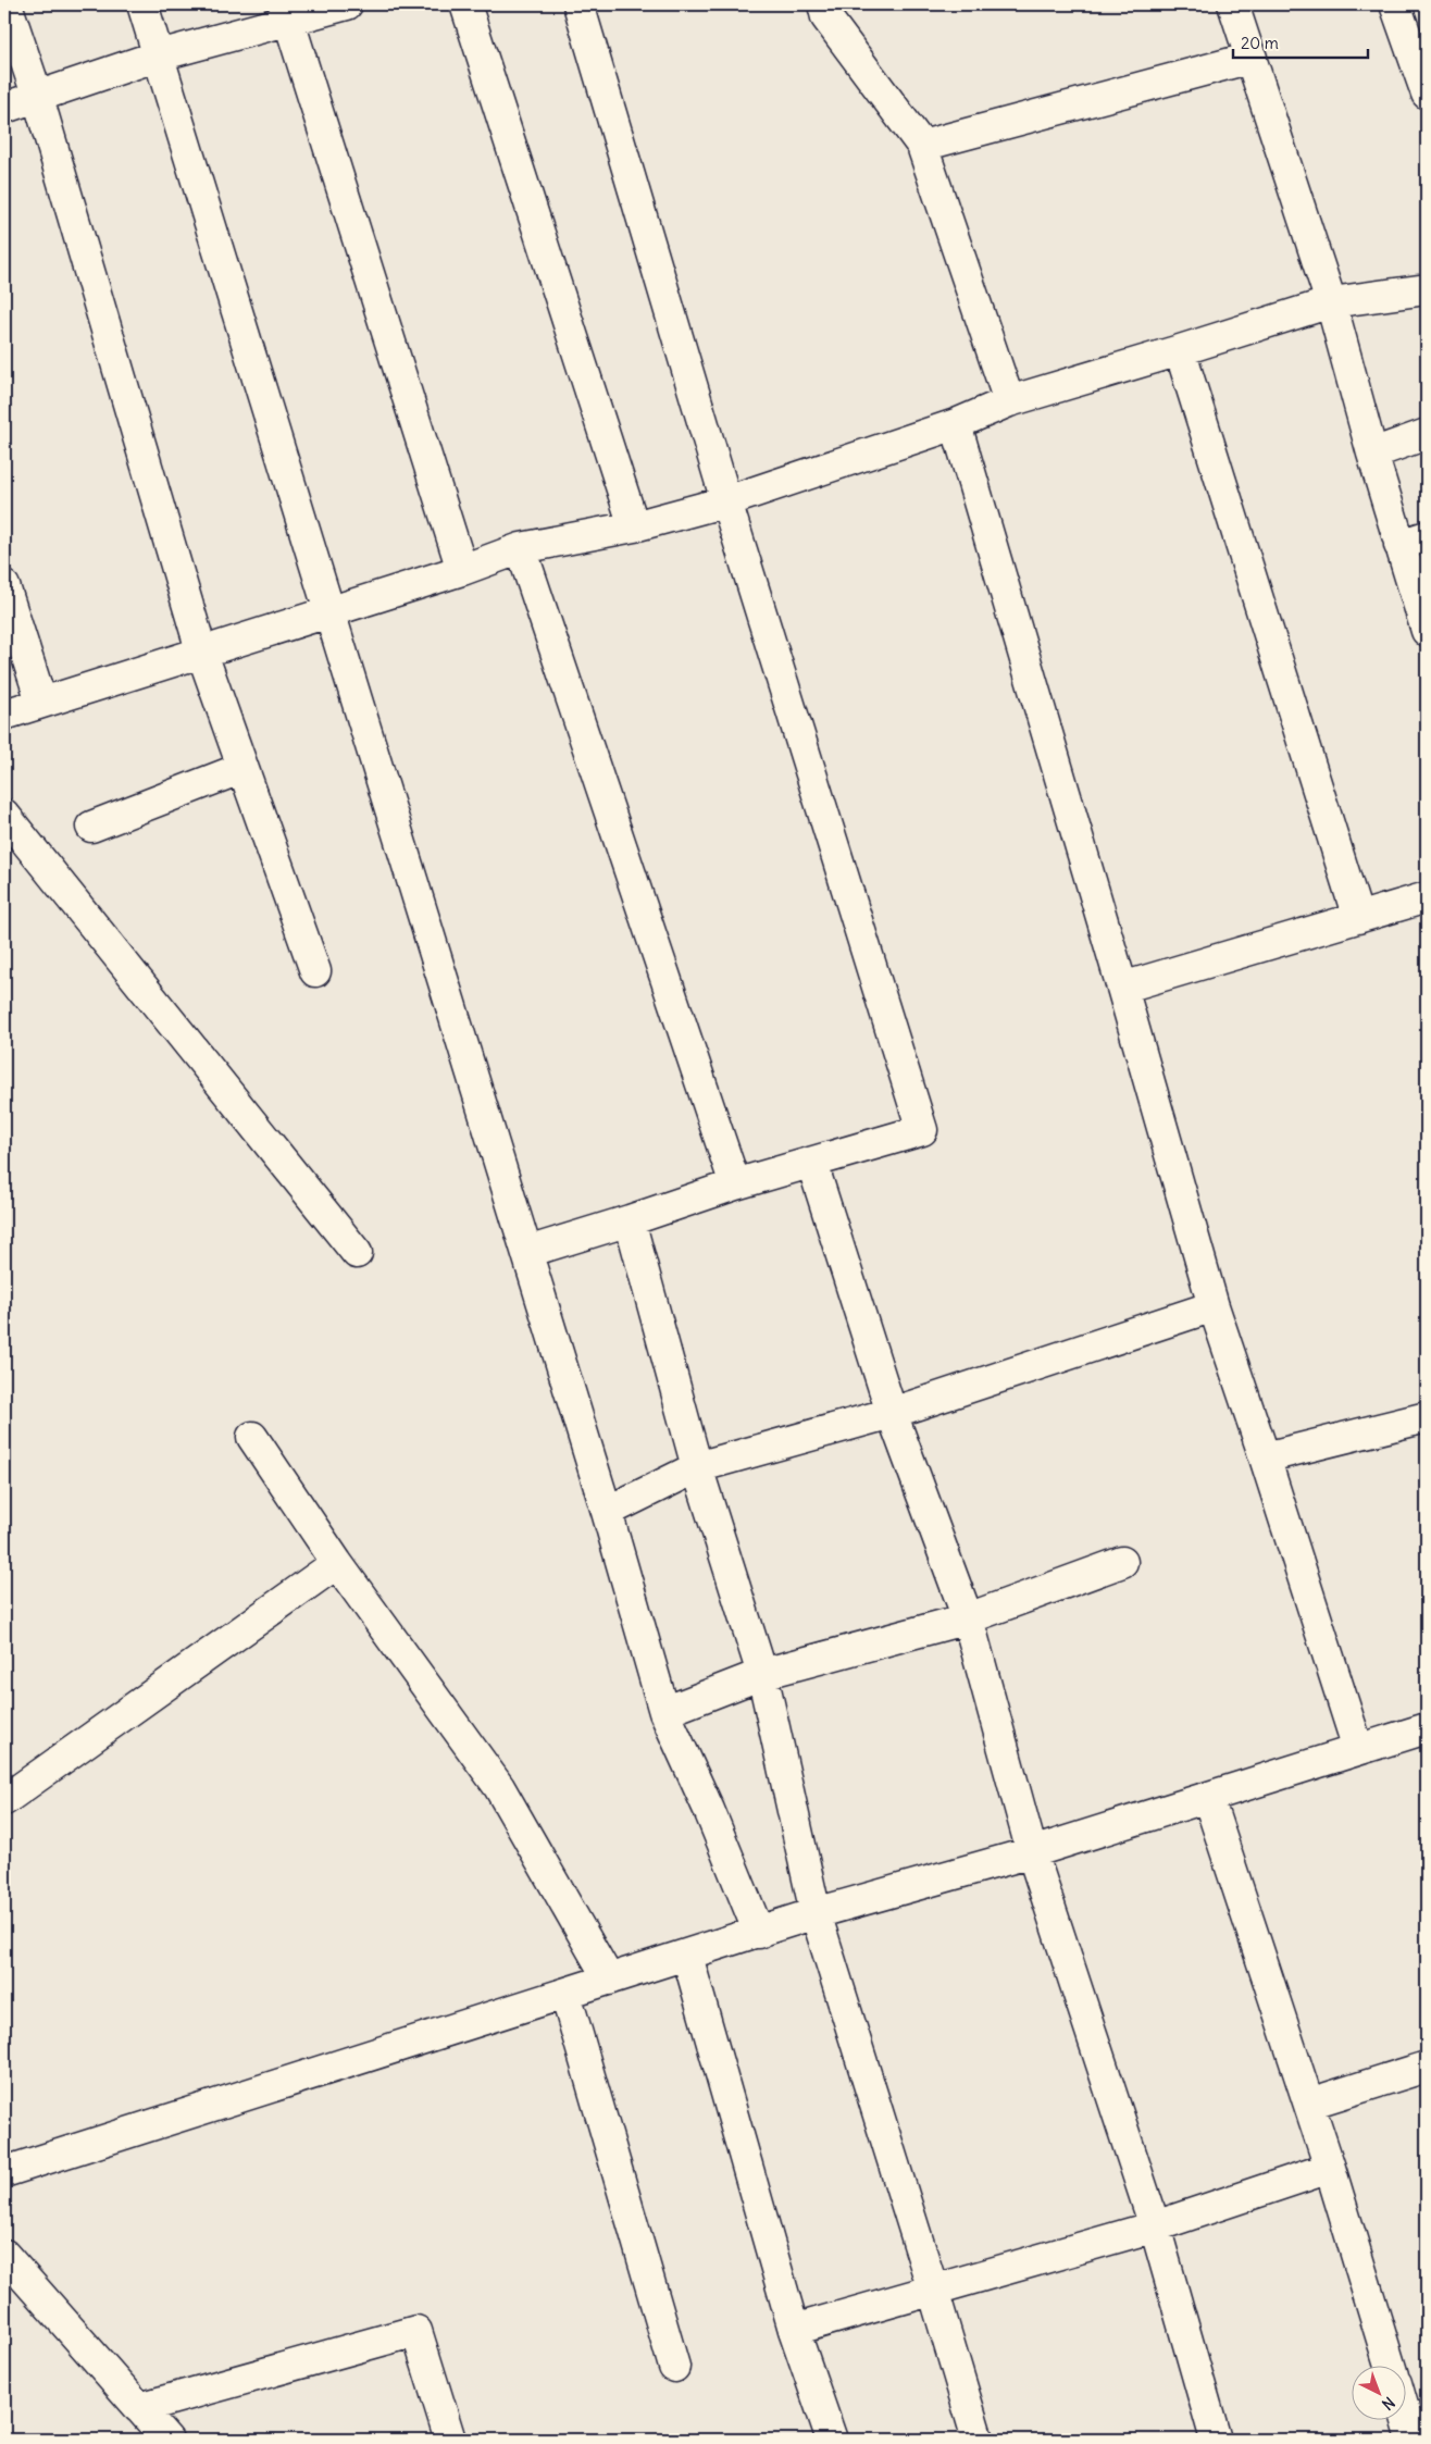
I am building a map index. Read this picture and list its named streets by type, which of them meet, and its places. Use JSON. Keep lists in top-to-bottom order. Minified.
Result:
{"scale_bar":"20 m","north":"bottom right"}
